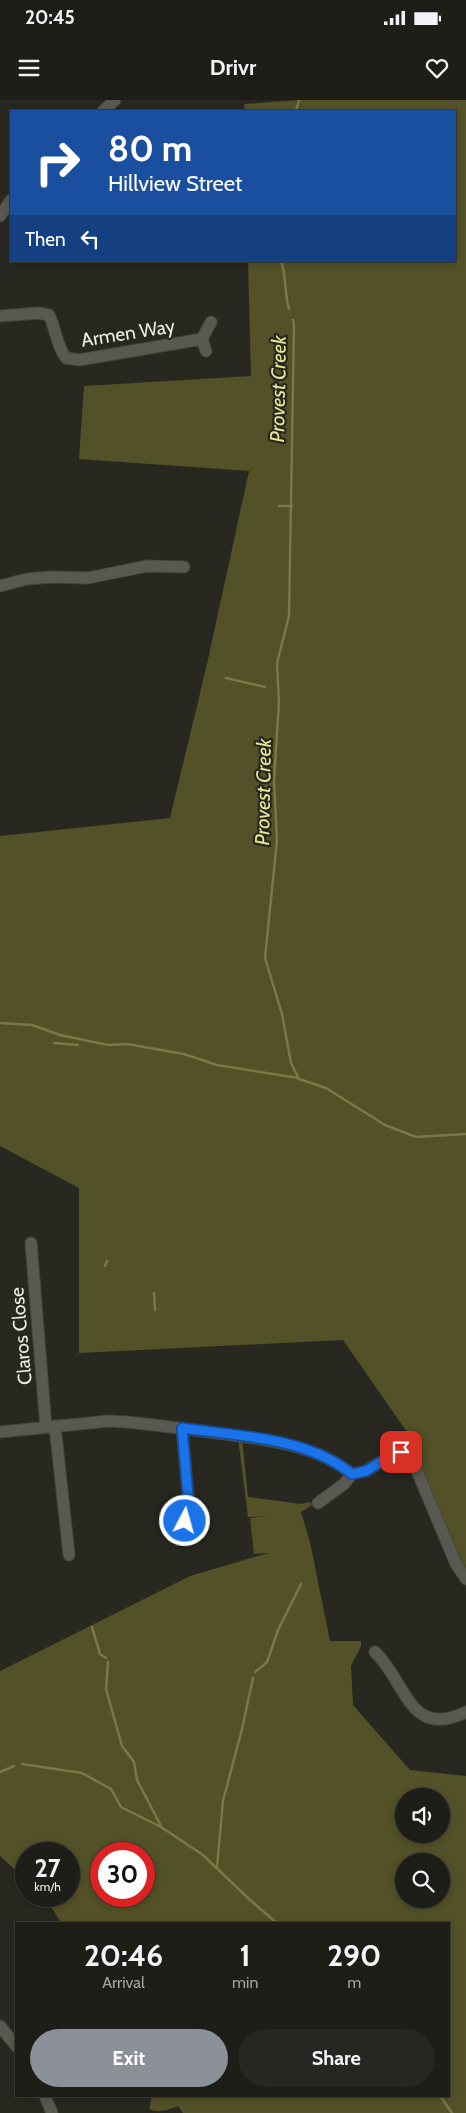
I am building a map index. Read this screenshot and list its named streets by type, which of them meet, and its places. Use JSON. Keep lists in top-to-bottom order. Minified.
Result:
{"streets":{"street":["Armen Way","Claros Close"]},"water":["Provest Creek"],"page":{"status":"20:45","header":"Drivr","turn":["80 m","Hillview Street"],"then":"Then","speed":"27 km/h","limit":"30","eta":["20:46","Arrival","1","min","290","m"],"buttons":["Exit","Share"]}}
